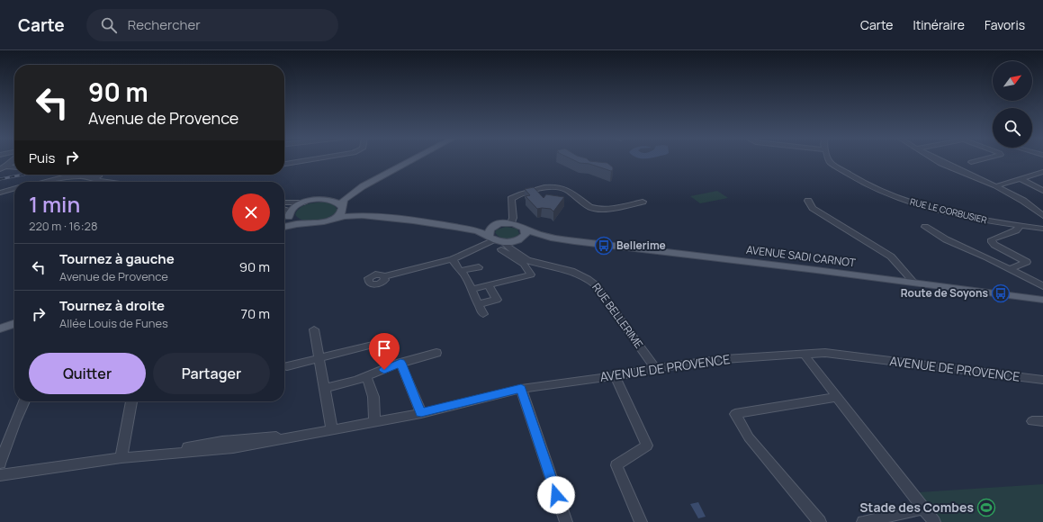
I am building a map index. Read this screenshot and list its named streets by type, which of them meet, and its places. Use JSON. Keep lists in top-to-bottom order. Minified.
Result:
{"streets":{"main road":["AVENUE SADI CARNOT"],"street":["RUE LE CORBUSIER","RUE BELLERIME","AVENUE DE PROVENCE"]},"crossings":[["AVENUE SADI CARNOT","RUE BELLERIME"],["RUE BELLERIME","AVENUE DE PROVENCE"]],"places":{"bus stop":["Bellerime","Route de Soyons"],"sports":["Stade des Combes"]},"north":"top right","page":{"header":"Carte","search":"Rechercher","nav":["Carte","Itinéraire","Favoris"],"turn":["90 m","Avenue de Provence"],"then":"Puis","heading":["1 min","220 m · 16:28"],"list":[{"name":"Tournez à gauche","note":"Avenue de Provence","value":"90 m"},{"name":"Tournez à droite","note":"Allée Louis de Funes","value":"70 m"}],"buttons":["Quitter","Partager"]}}
